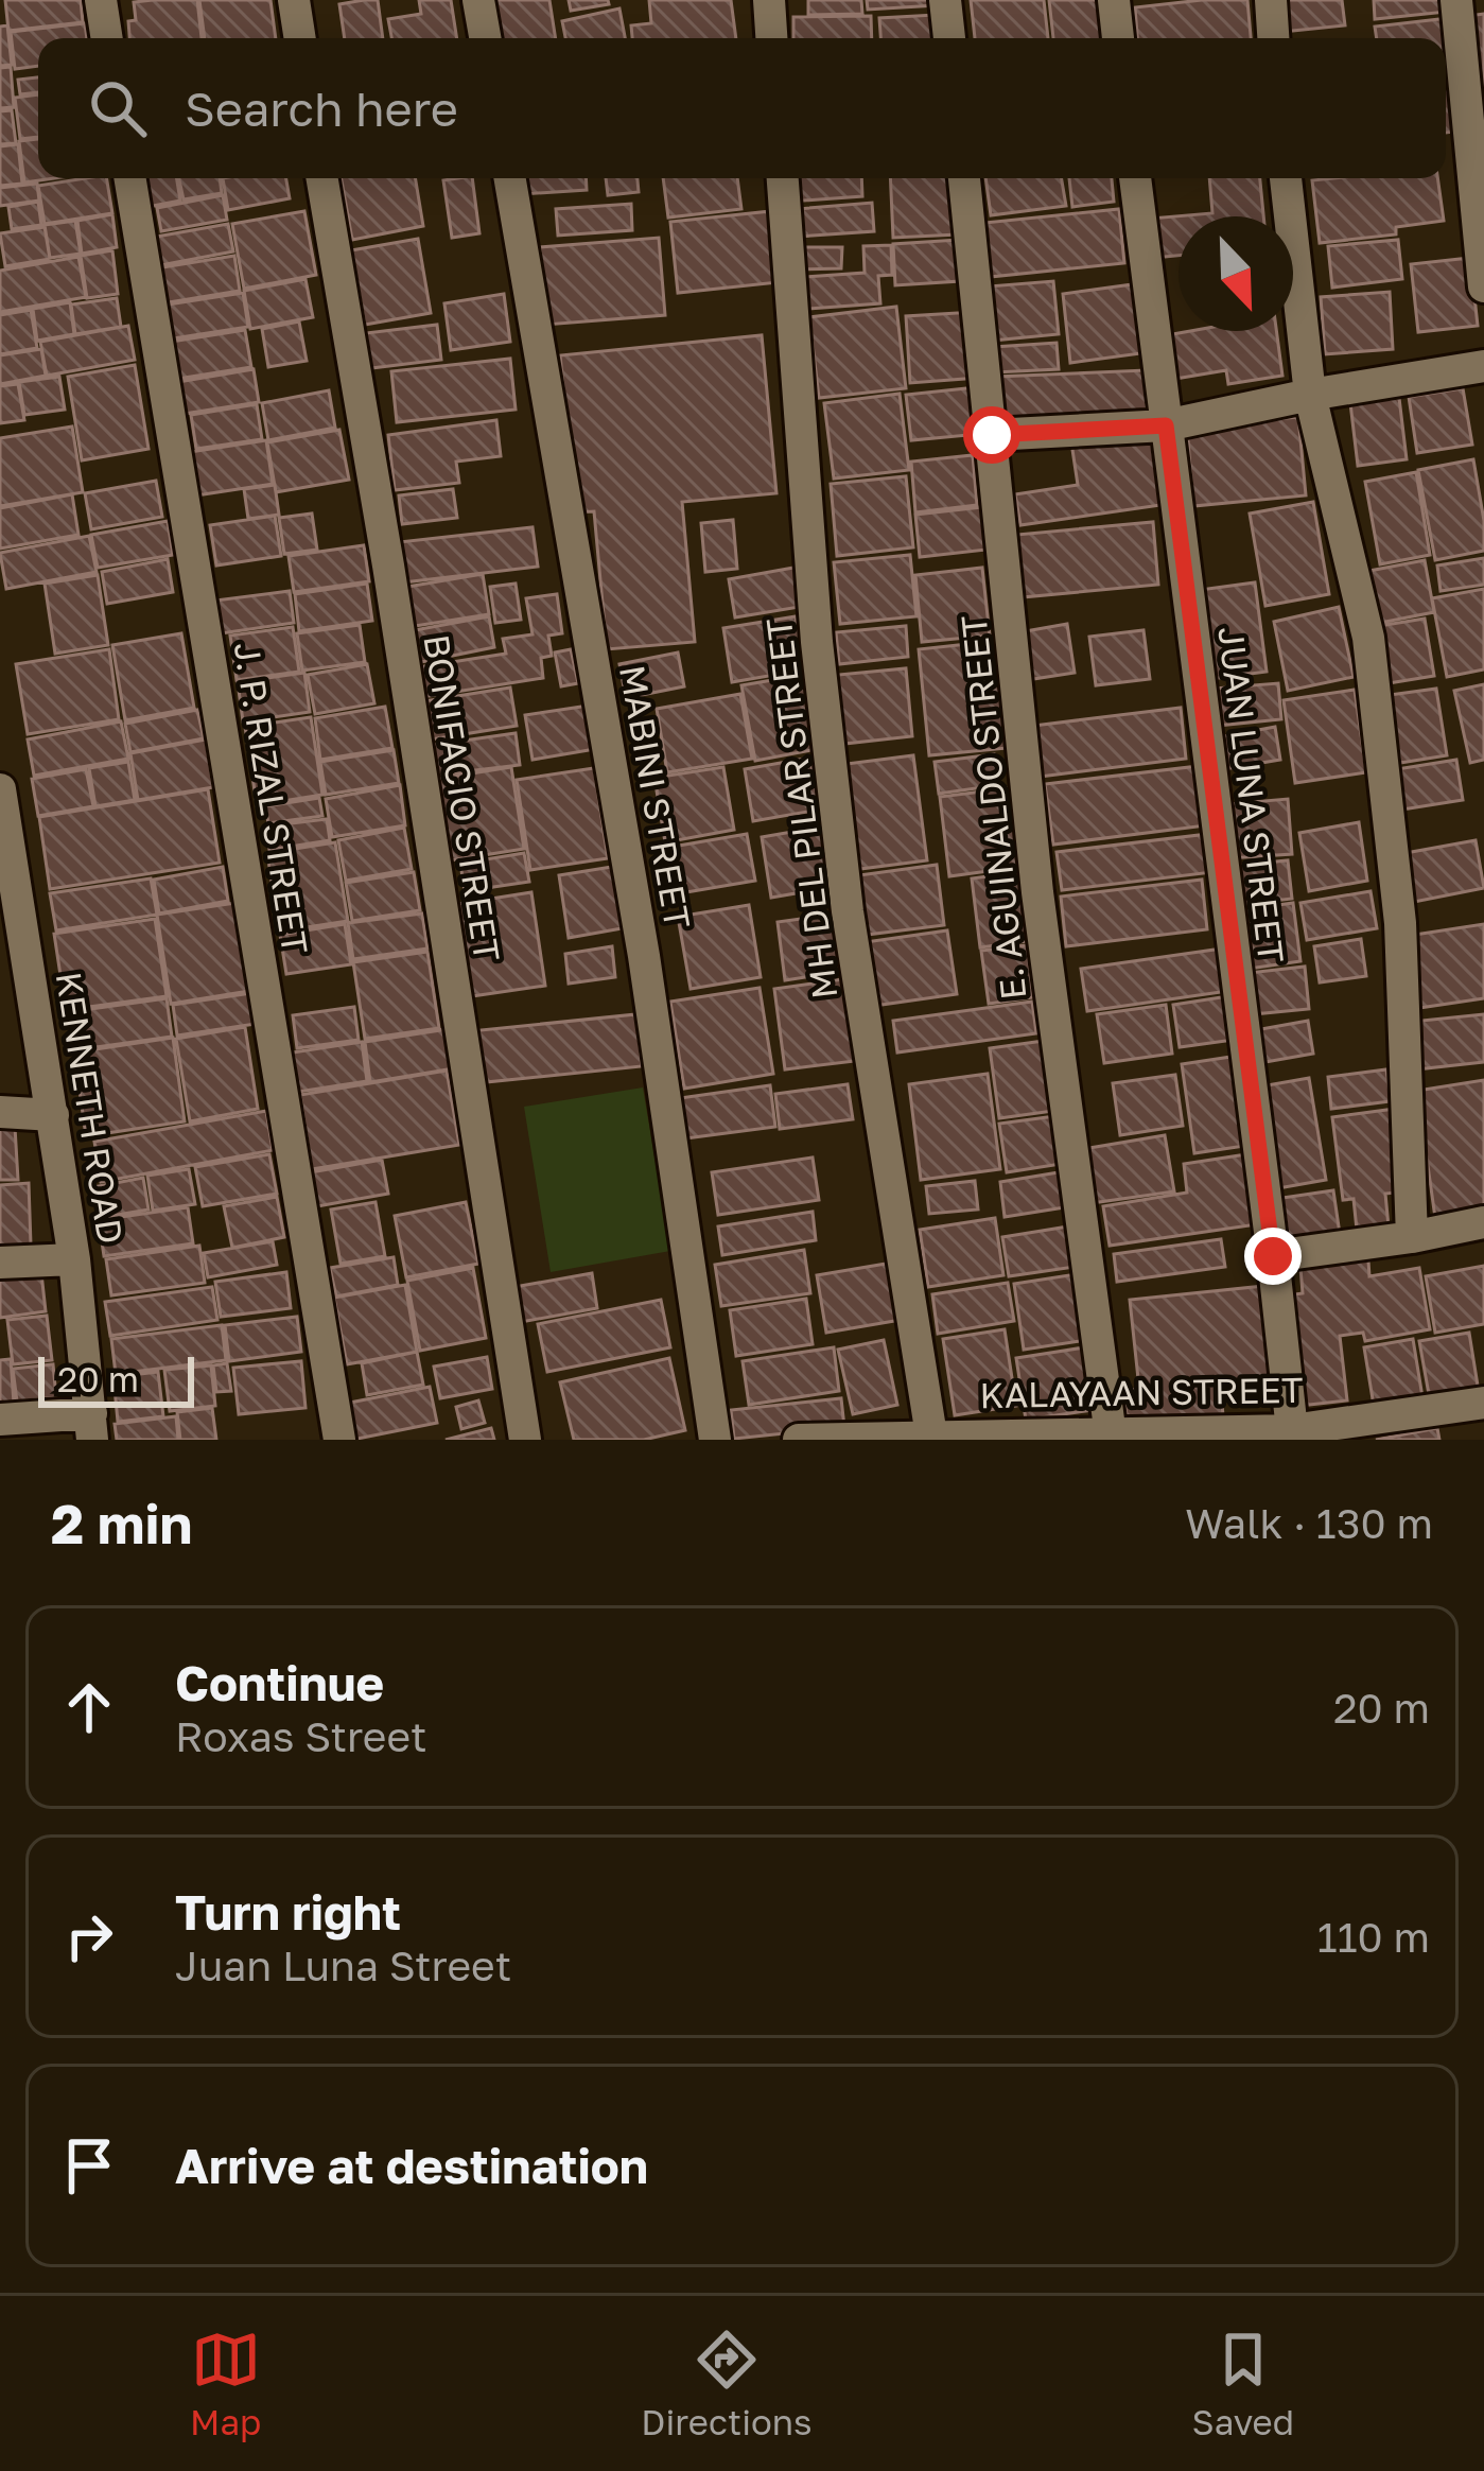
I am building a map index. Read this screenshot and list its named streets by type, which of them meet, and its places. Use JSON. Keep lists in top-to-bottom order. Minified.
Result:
{"streets":{"street":["JUAN LUNA STREET","MABINI STREET","J. P. RIZAL STREET","BONIFACIO STREET","E. AGUINALDO STREET","MH DEL PILAR STREET","KENNETH ROAD","KALAYAAN STREET"]},"crossings":[["JUAN LUNA STREET","KALAYAAN STREET"],["E. AGUINALDO STREET","KALAYAAN STREET"],["MH DEL PILAR STREET","KALAYAAN STREET"]],"scale_bar":"20 m","north":"bottom right","page":{"search":"Search here","scale":"20 m","heading":["2 min","Walk · 130 m"],"list":[["Continue","Roxas Street","20 m"],["Turn right","Juan Luna Street","110 m"],"Arrive at destination"],"nav":["Map","Directions","Saved"]}}
